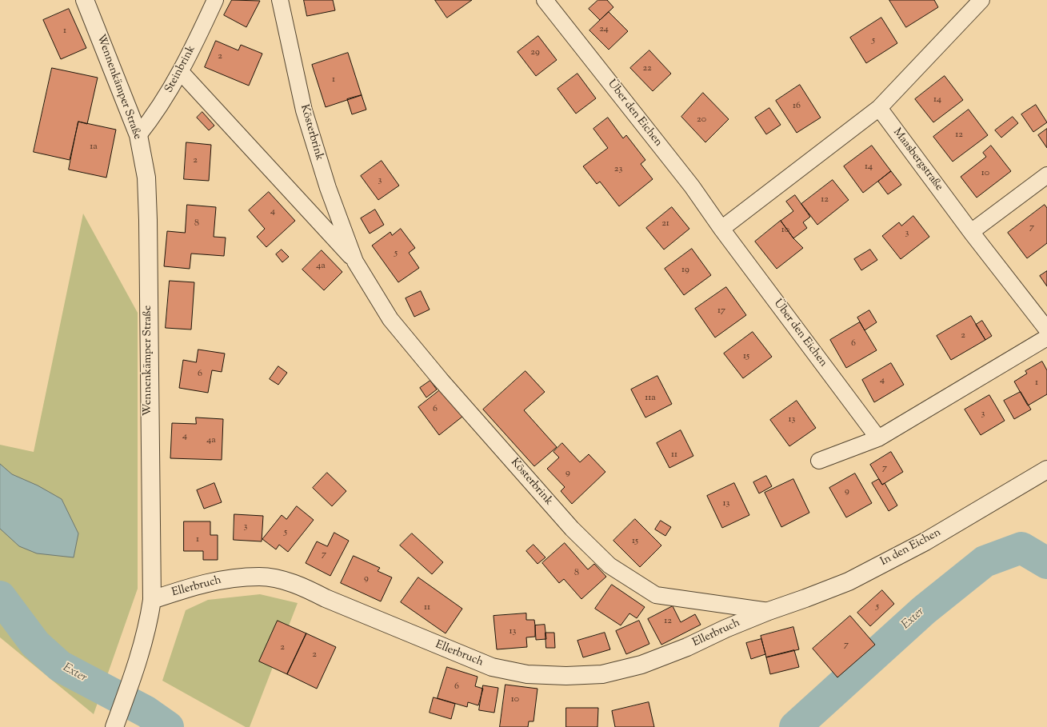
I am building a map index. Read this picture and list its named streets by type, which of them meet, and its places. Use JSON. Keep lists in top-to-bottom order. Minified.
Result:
{"streets":{"street":["Steinbrink","Wennenkämper Straße","Über den Eichen","Kösterbrink","Maasbergstraße","In den Eichen","Ellerbruch"]},"crossings":[["Steinbrink","Wennenkämper Straße"],["Steinbrink","Kösterbrink"],["Wennenkämper Straße","Ellerbruch"],["Kösterbrink","In den Eichen"],["Kösterbrink","Ellerbruch"],["In den Eichen","Ellerbruch"]],"water":["Exter"],"house_numbers":["24","1","5","29","2","22","1","14","16","20","12","1a","2","14","23","10","3","12","4","8","21","7","10","3","5","4a","19","17","2","6","15","6","4","1","11a","6","3","13","4","4a","11","7","9","9","13","3","5","1","15","7","8","9","5","11","12","13","7","2","2","6","10"]}
